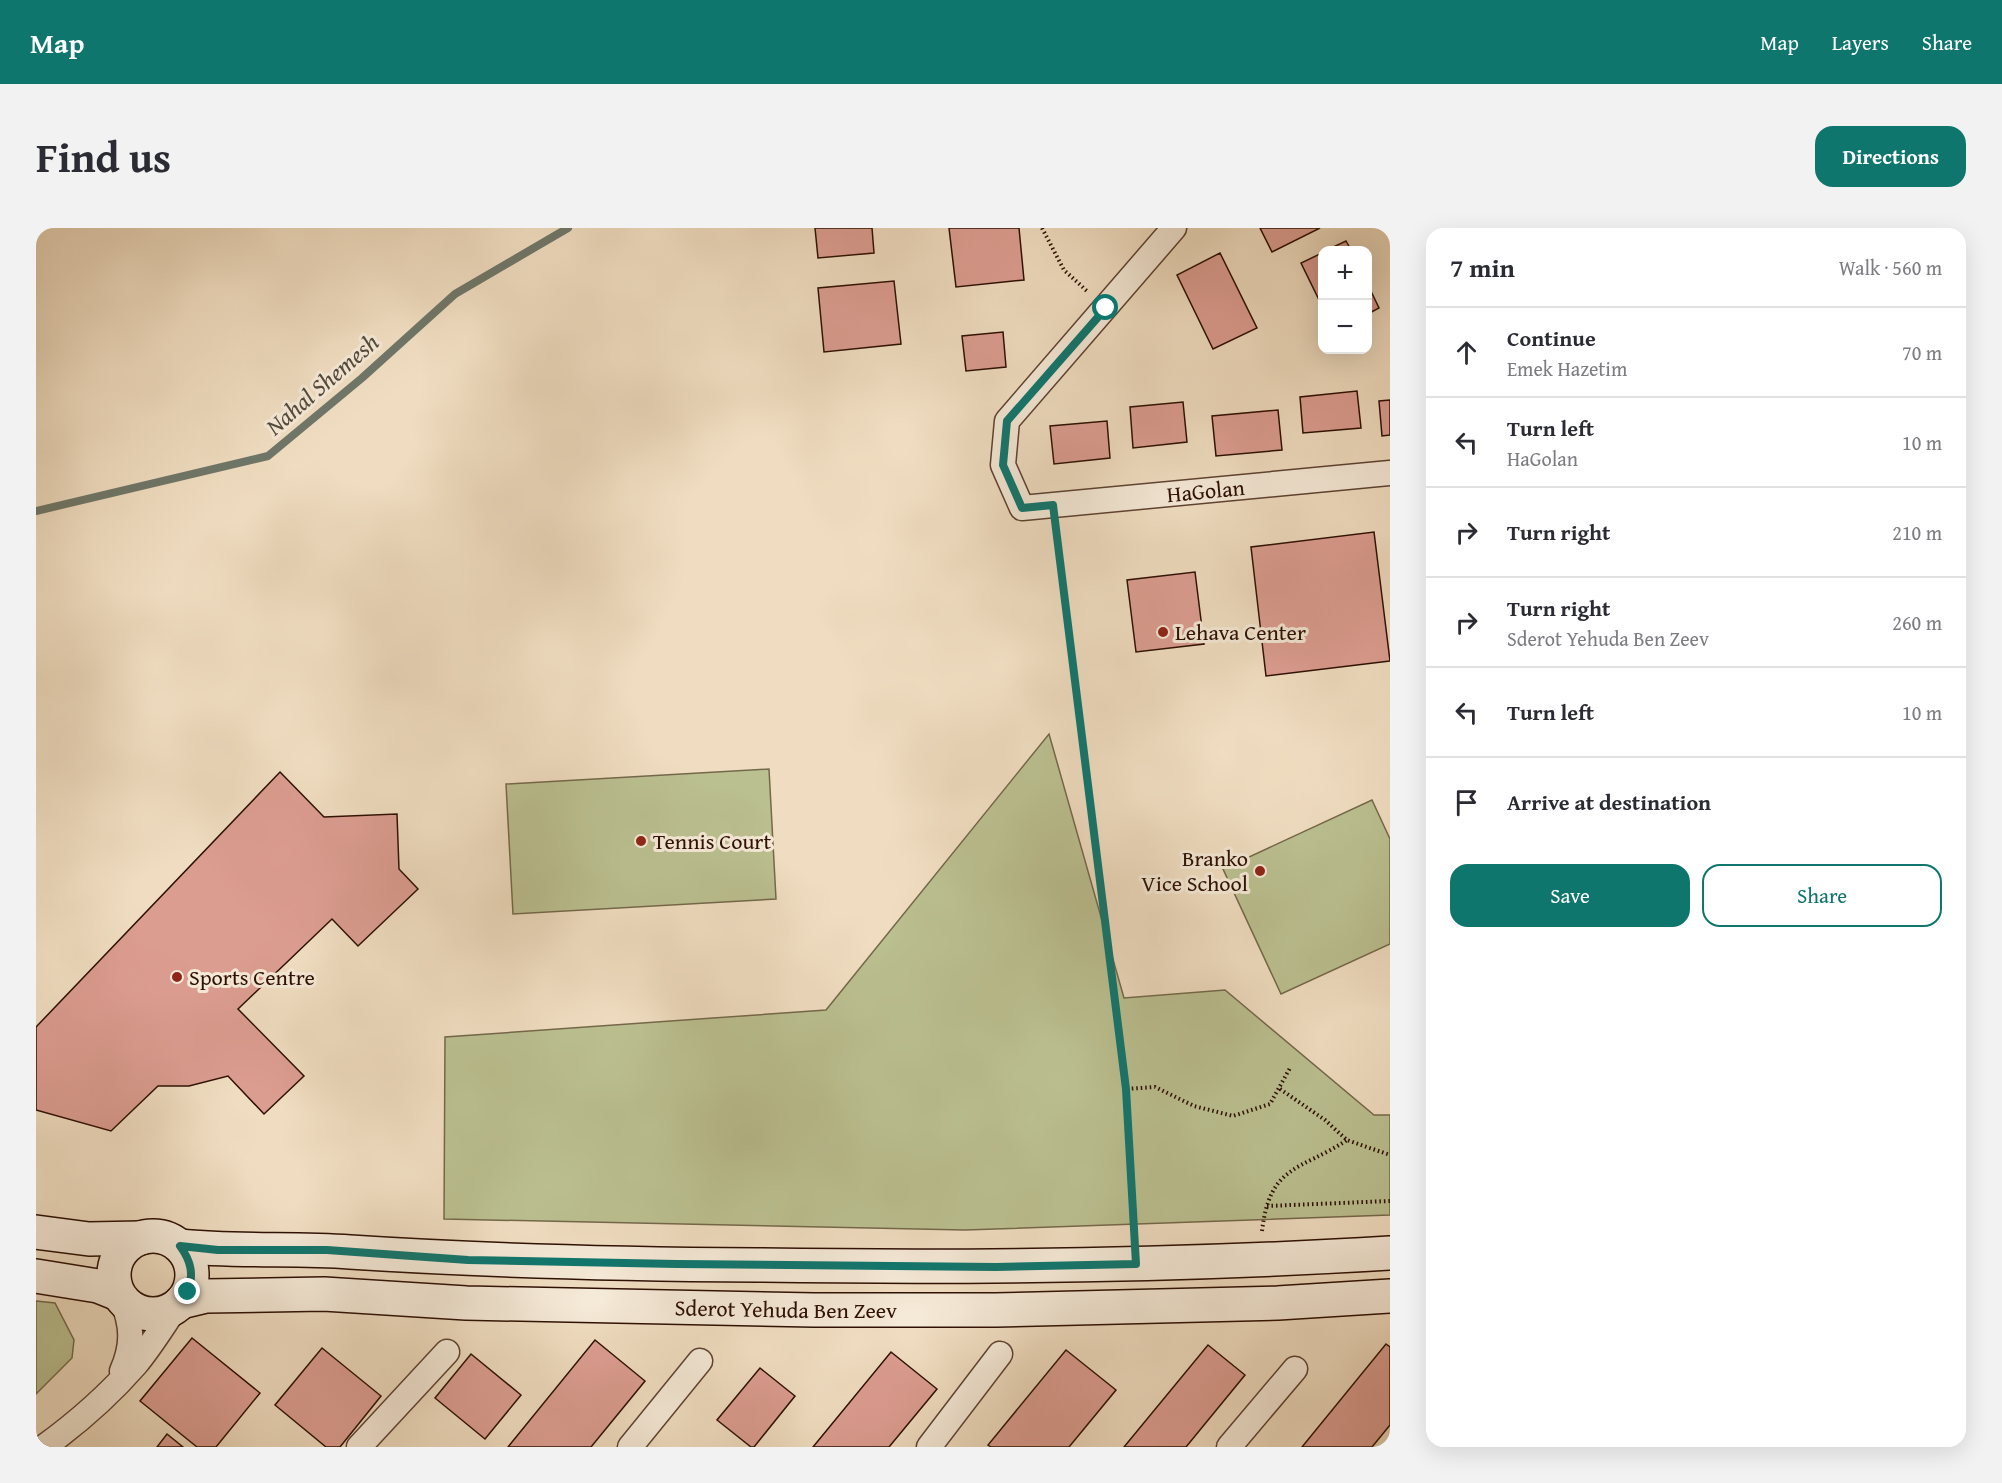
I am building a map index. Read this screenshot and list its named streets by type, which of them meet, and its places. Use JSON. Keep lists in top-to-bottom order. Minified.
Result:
{"streets":{"main road":["Sderot Yehuda Ben Zeev"],"street":["HaGolan"]},"water":["Nahal Shemesh"],"places":["Lehava Center","Tennis Court","Branko Vice School","Sports Centre"],"page":{"header":"Map","nav":["Map","Layers","Share"],"title":"Find us","buttons":["Directions",["Save","Share"]],"heading":["7 min","Walk · 560 m"],"map_buttons":["+","−"],"list":[["Continue","Emek Hazetim","70 m"],["Turn left","HaGolan","10 m"],["Turn right","210 m"],["Turn right","Sderot Yehuda Ben Zeev","260 m"],["Turn left","10 m"],"Arrive at destination"]}}
